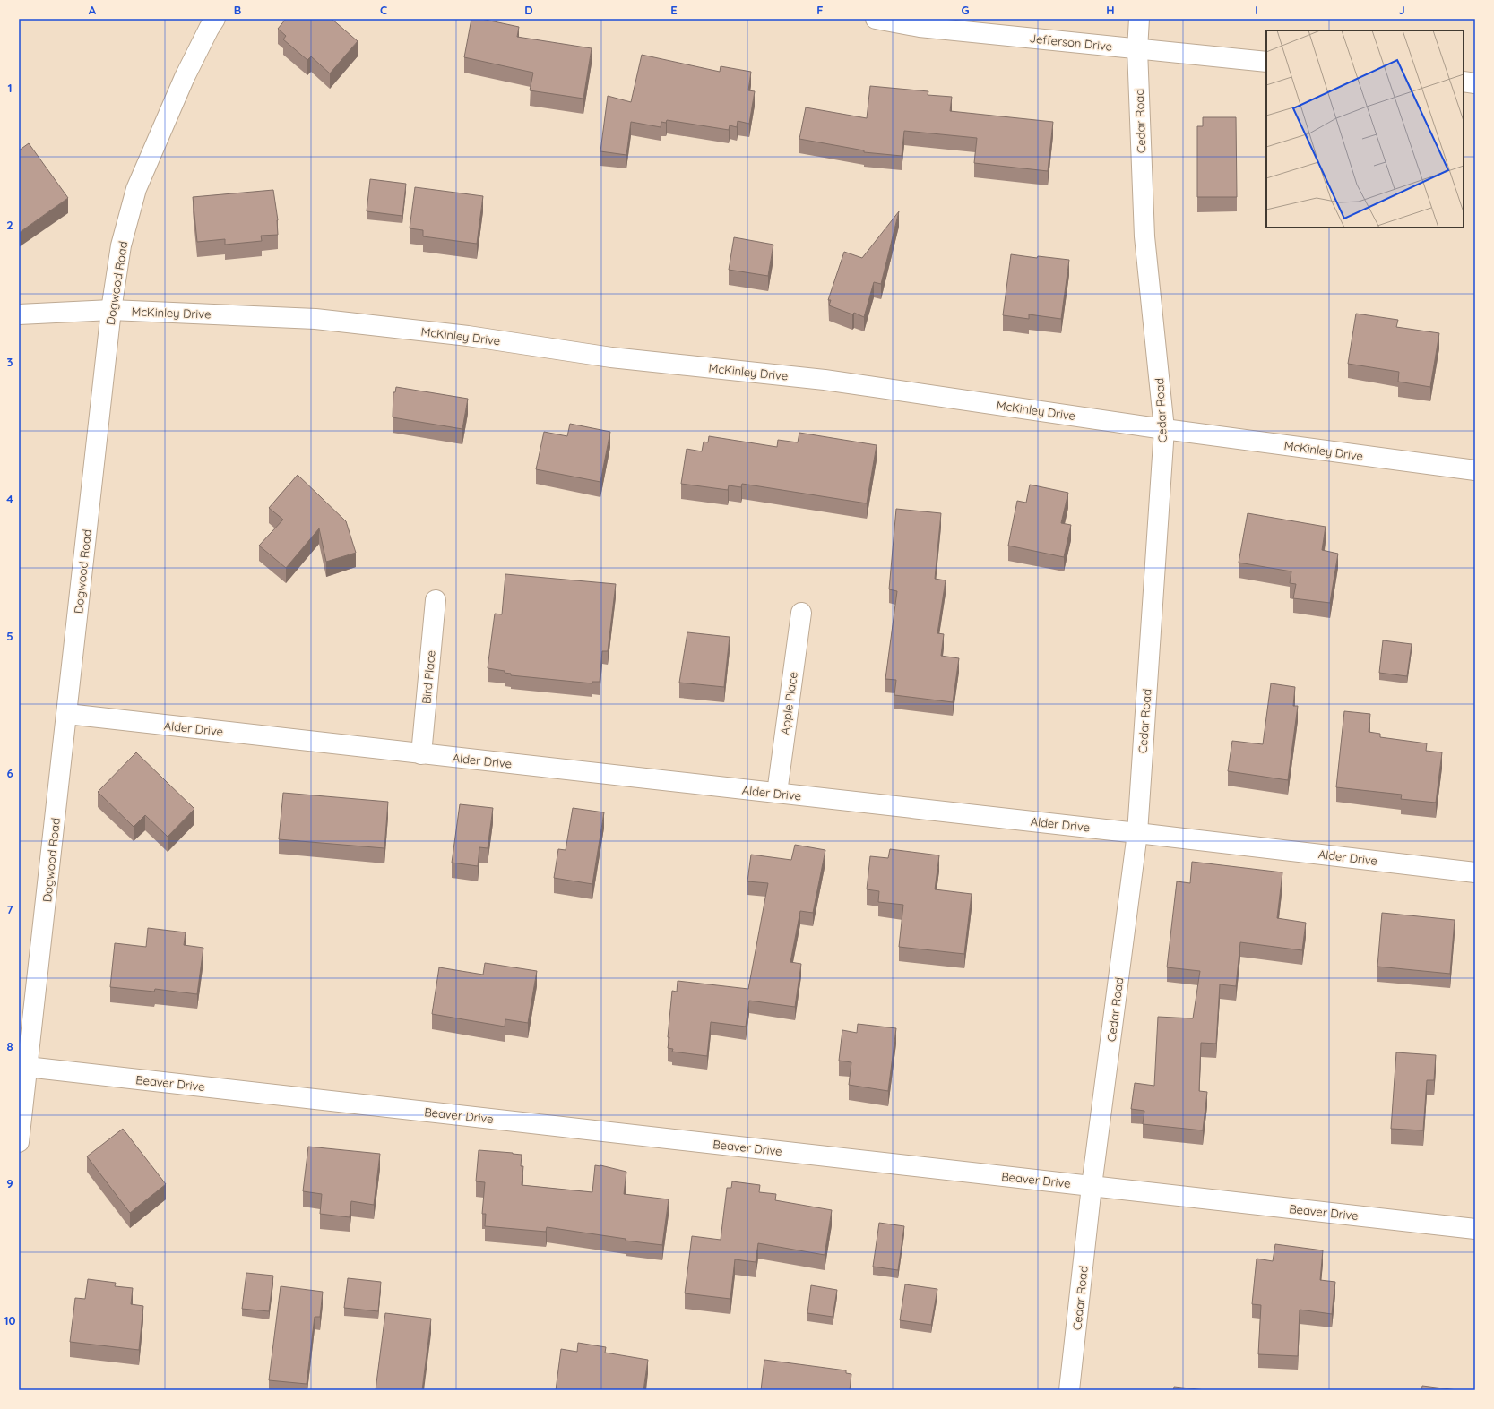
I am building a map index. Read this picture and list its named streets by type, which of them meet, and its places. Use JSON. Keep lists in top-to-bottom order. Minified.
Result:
{"streets":{"street":["Jefferson Drive","Cedar Road","Dogwood Road","McKinley Drive","Bird Place","Apple Place","Alder Drive","Beaver Drive"]},"crossings":[["Jefferson Drive","Cedar Road"],["Cedar Road","McKinley Drive"],["Cedar Road","Alder Drive"],["Cedar Road","Beaver Drive"],["Dogwood Road","McKinley Drive"],["Dogwood Road","Alder Drive"],["Dogwood Road","Beaver Drive"],["Bird Place","Alder Drive"],["Apple Place","Alder Drive"]],"grid":{"columns":["A","B","C","D","E","F","G","H","I","J"],"rows":["1","2","3","4","5","6","7","8","9","10"]}}
